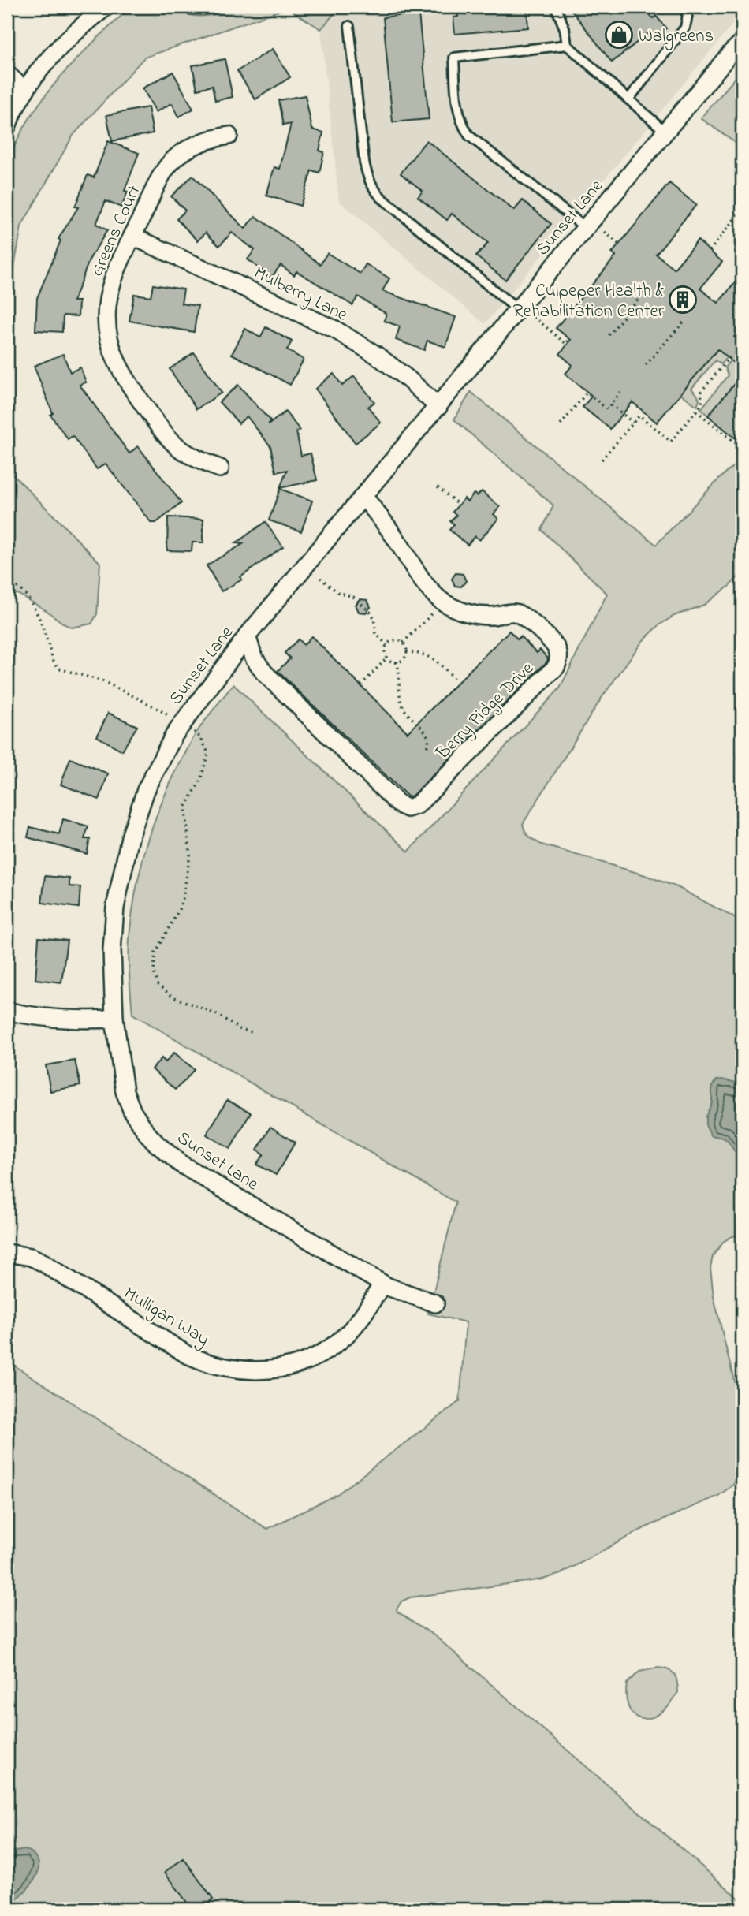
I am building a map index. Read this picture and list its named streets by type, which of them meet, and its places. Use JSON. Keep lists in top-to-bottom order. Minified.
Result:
{"streets":{"street":["Sunset Lane","Greens Court","Mulberry Lane","Berry Ridge Drive","Mulligan Way"]},"crossings":[["Sunset Lane","Mulberry Lane"],["Sunset Lane","Berry Ridge Drive"],["Sunset Lane","Mulligan Way"],["Greens Court","Mulberry Lane"]],"places":{"shop":["Walgreens"],"building":["Culpeper Health & Rehabilitation Center"]}}
